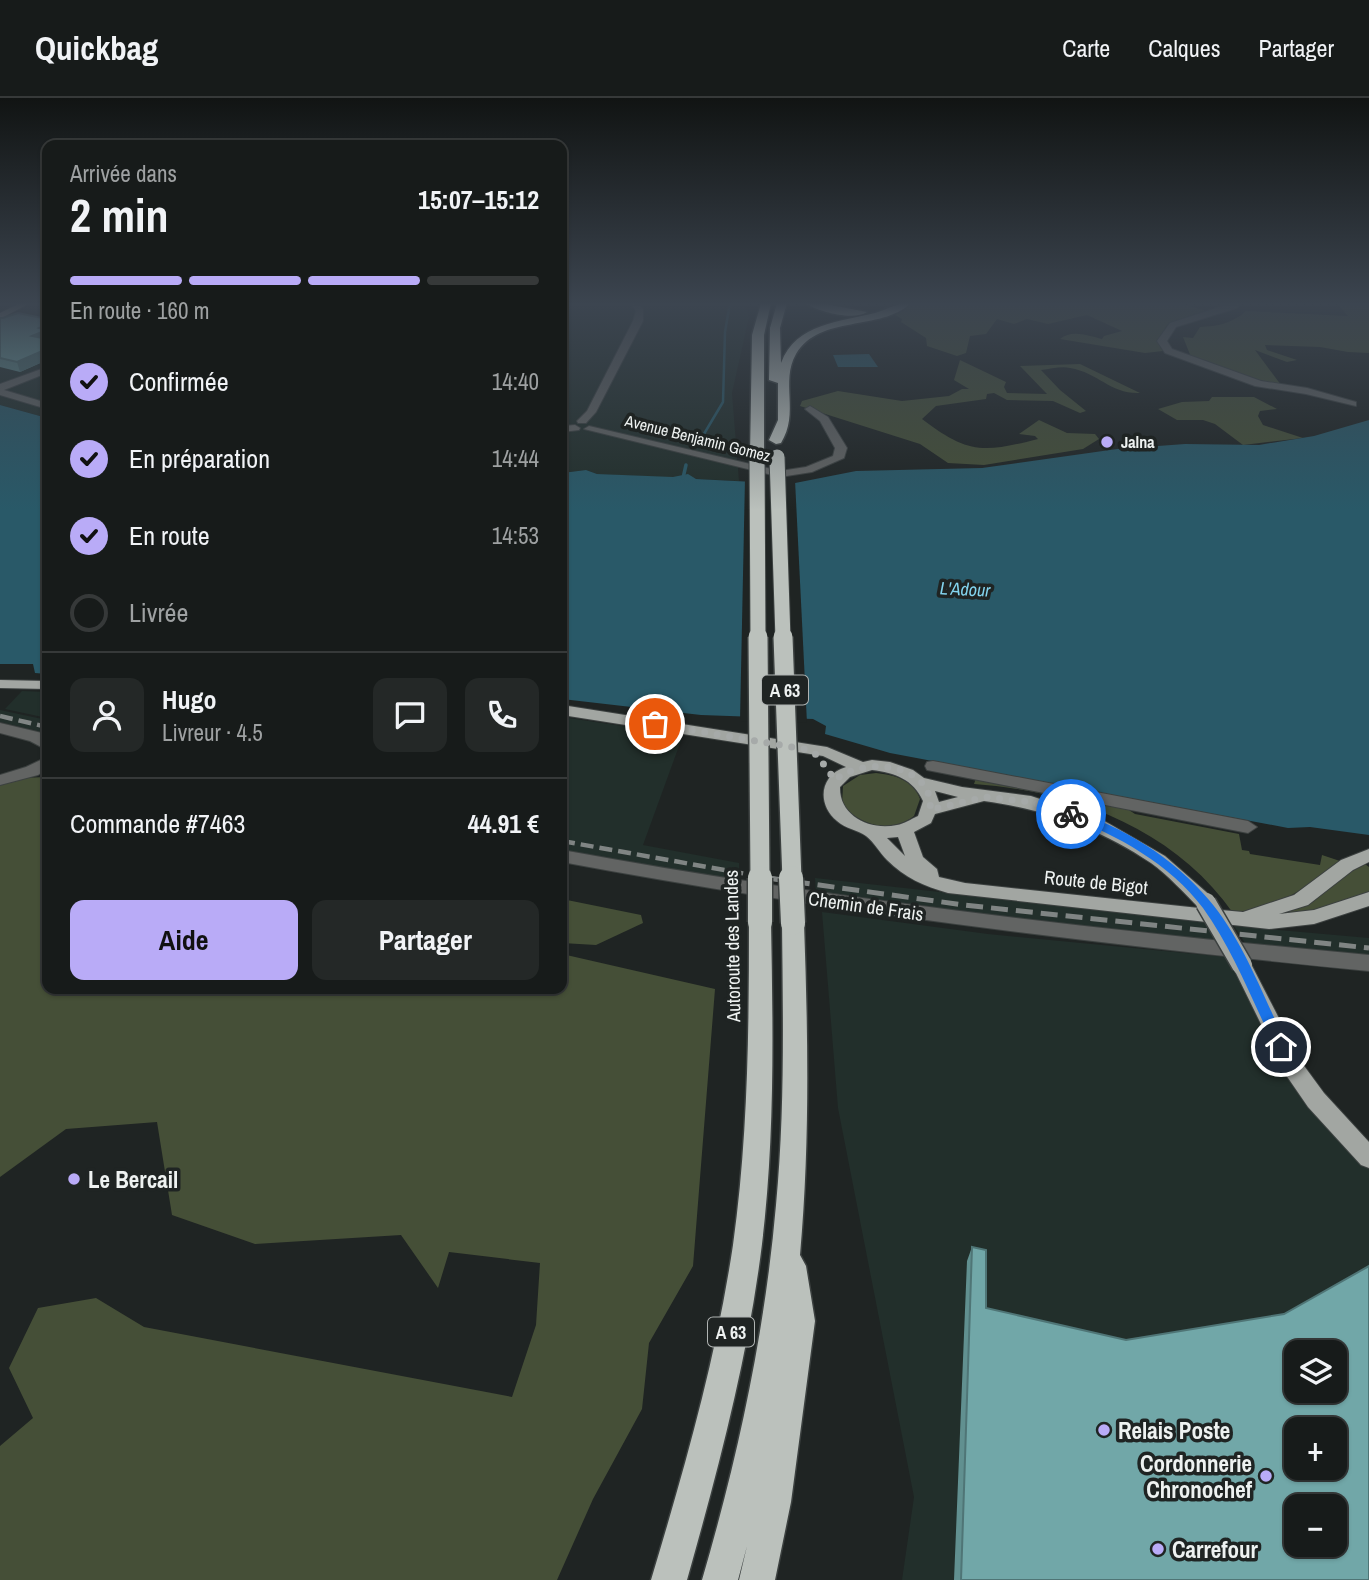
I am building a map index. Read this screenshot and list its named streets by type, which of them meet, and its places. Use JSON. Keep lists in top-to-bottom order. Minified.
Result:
{"streets":{"highway":["A 63","Autoroute des Landes"],"main road":["Route de Bigot"],"street":["Avenue Benjamin Gomez","Chemin de Frais"]},"water":["L'Adour"],"places":["Jalna","Le Bercail","Relais Poste","Cordonnerie Chronochef","Carrefour"],"page":{"header":"Quickbag","nav":["Carte","Calques","Partager"],"heading":["2 min","Arrivée dans","15:07–15:12"],"panel":["Hugo","Livreur · 4.5","Commande #7463","44.91 €"],"bar":"En route · 160 m","list":[["Confirmée","14:40"],["En préparation","14:44"],["En route","14:53"],"Livrée"],"buttons":["Aide","Partager"],"map_buttons":["+","−"]}}
